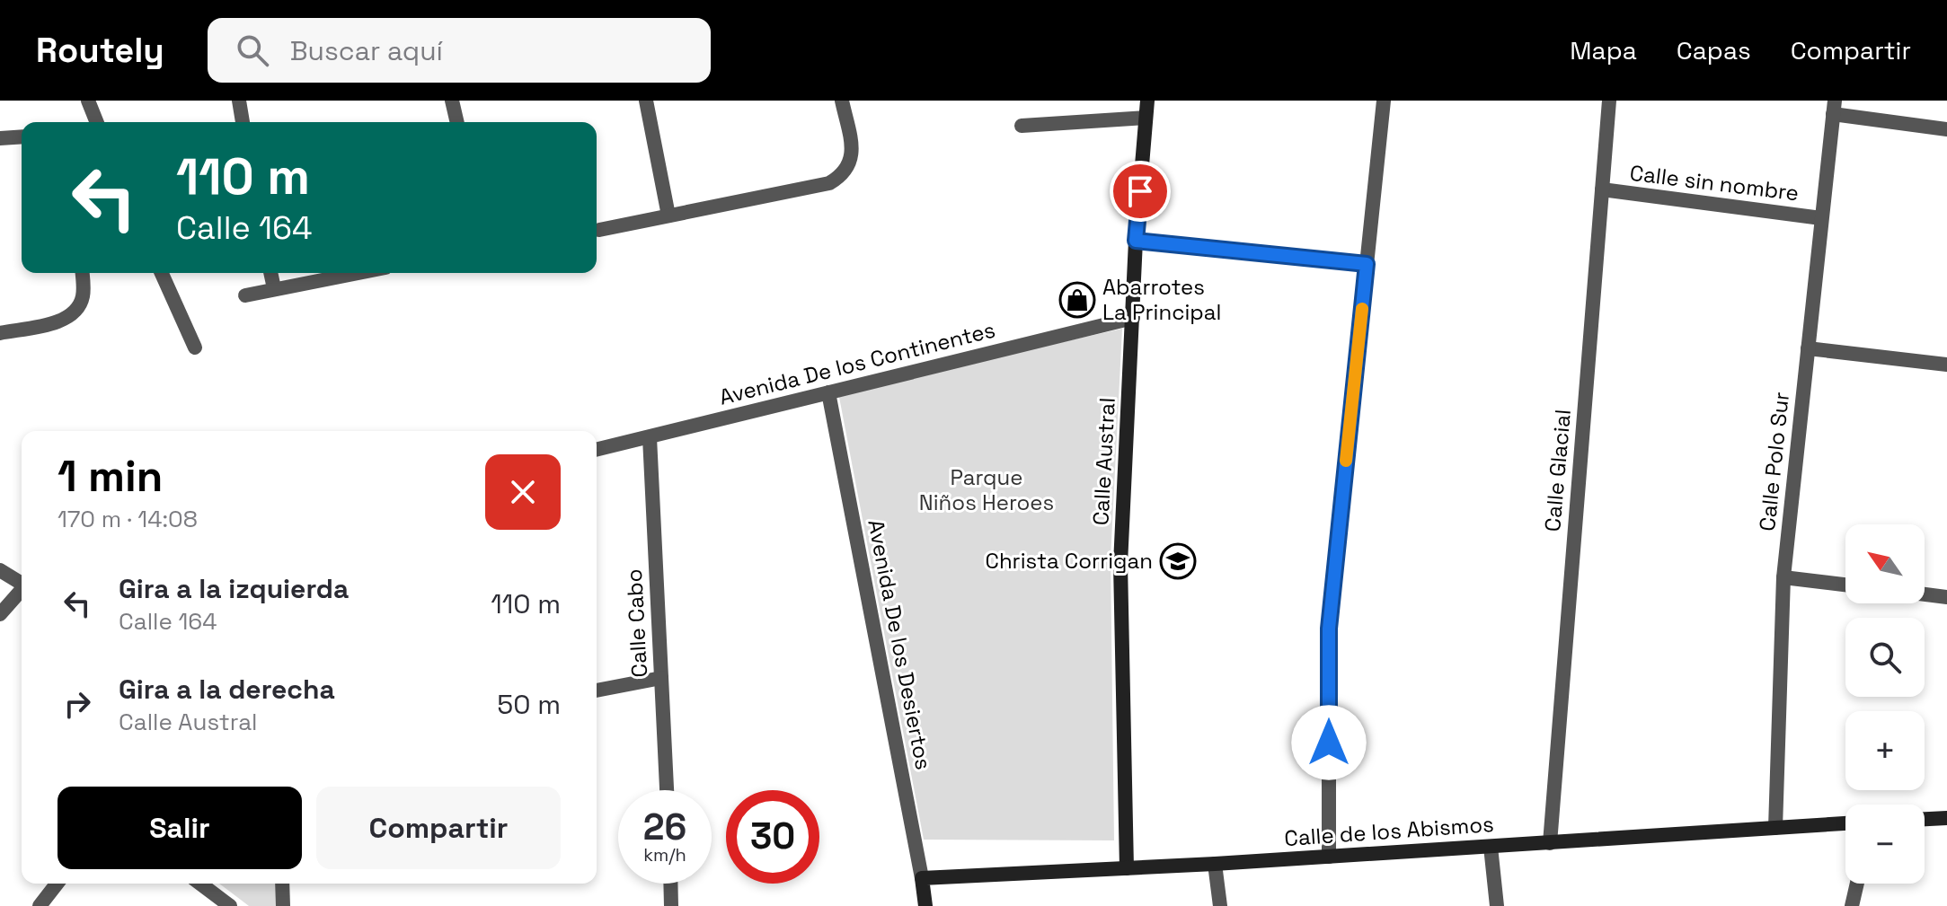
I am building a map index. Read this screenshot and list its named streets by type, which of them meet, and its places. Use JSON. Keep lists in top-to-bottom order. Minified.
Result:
{"streets":{"street":["Calle sin nombre","Avenida De los Continentes","Calle Austral","Calle Polo Sur","Calle Glacial","Calle Cabo","Avenida De los Desiertos","Calle de los Abismos"]},"crossings":[["Calle sin nombre","Calle Polo Sur"],["Calle sin nombre","Calle Glacial"],["Avenida De los Continentes","Calle Austral"],["Avenida De los Continentes","Calle Cabo"],["Avenida De los Continentes","Avenida De los Desiertos"],["Calle Austral","Calle de los Abismos"],["Calle Polo Sur","Calle de los Abismos"],["Calle Glacial","Calle de los Abismos"],["Avenida De los Desiertos","Calle de los Abismos"]],"parks":["Parque Niños Heroes"],"places":{"shop":["Abarrotes La Principal"],"school or university":["Christa Corrigan"]},"north":"top left","page":{"header":"Routely","search":"Buscar aquí","nav":["Mapa","Capas","Compartir"],"turn":["110 m","Calle 164"],"heading":["1 min","170 m · 14:08"],"map_buttons":["+","−"],"list":[{"name":"Gira a la izquierda","note":"Calle 164","value":"110 m"},{"name":"Gira a la derecha","note":"Calle Austral","value":"50 m"}],"buttons":["Salir","Compartir"],"speed":"26 km/h","limit":"30"}}
